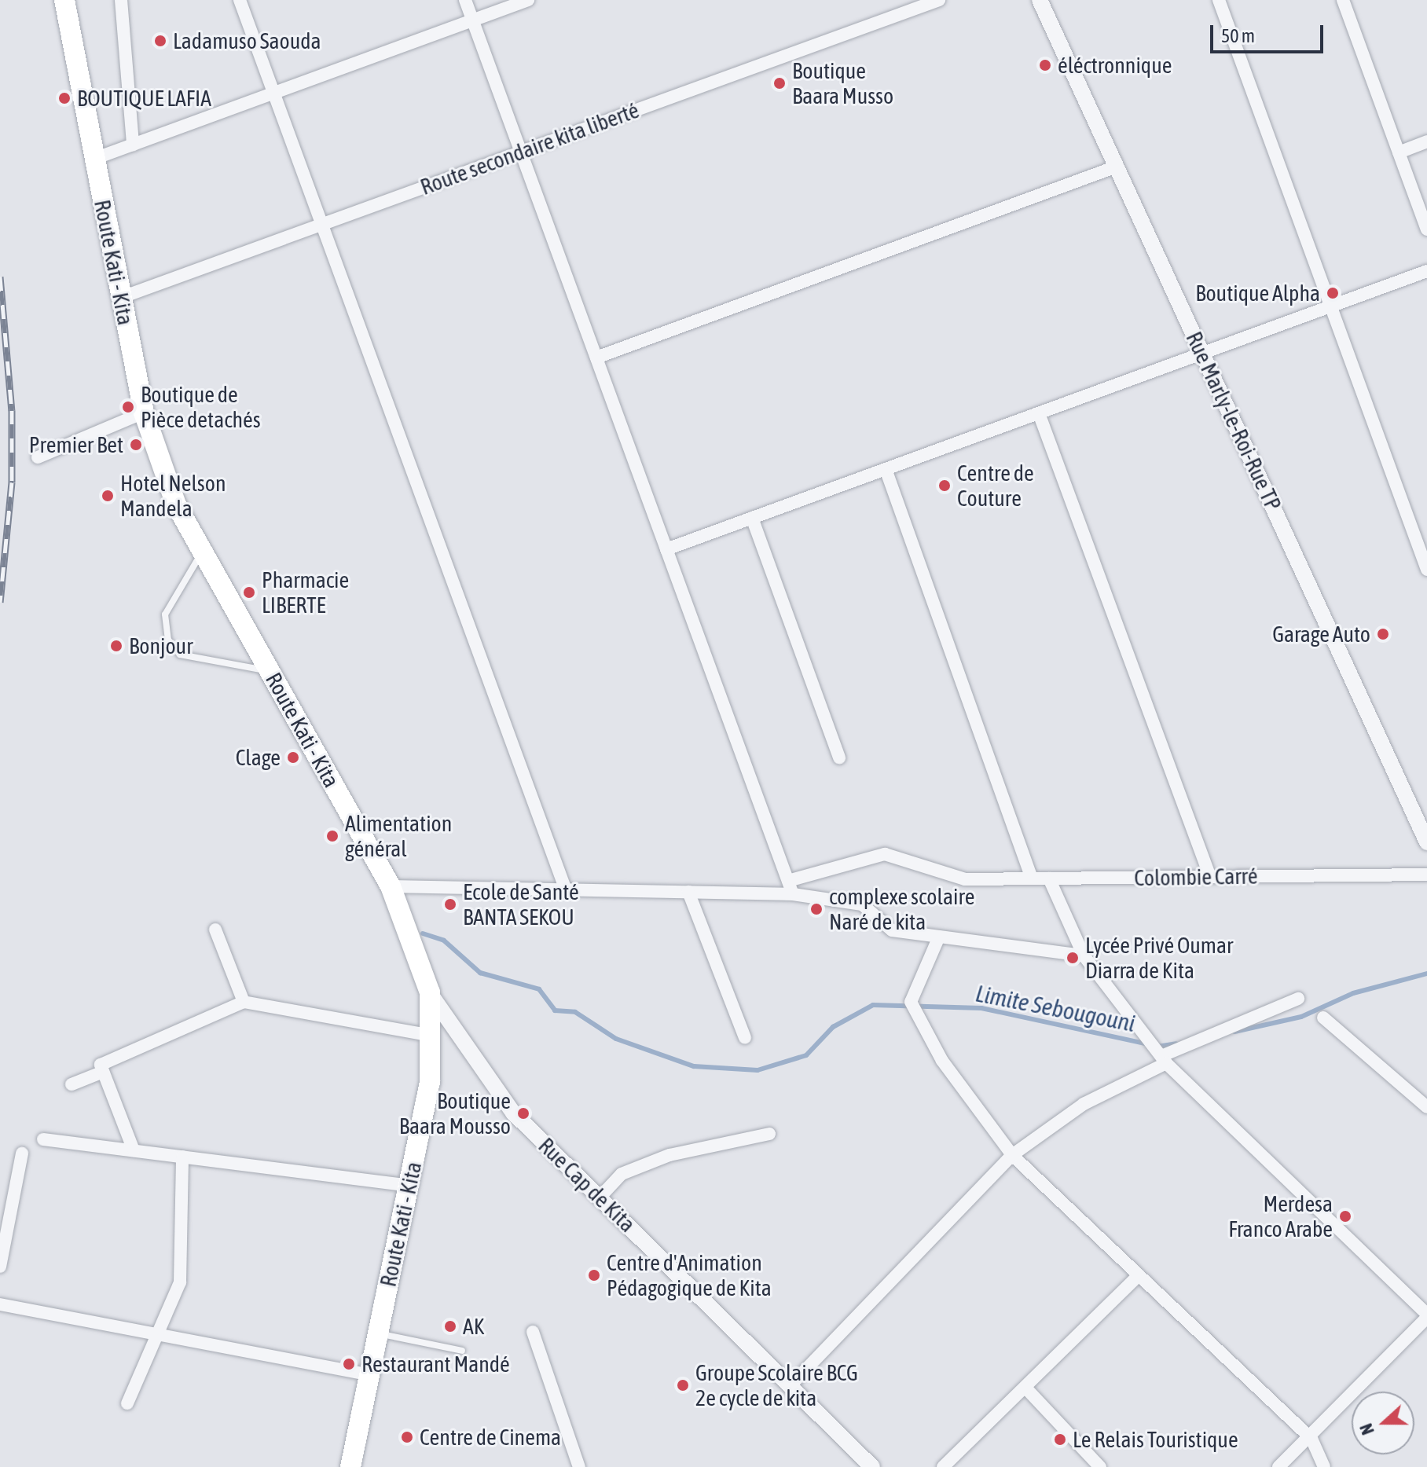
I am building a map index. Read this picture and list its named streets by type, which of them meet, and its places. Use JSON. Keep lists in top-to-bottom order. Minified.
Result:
{"streets":{"main road":["Route Kati - Kita"],"street":["Route secondaire kita liberté","Rue Marly-le-Roi-Rue TP","Colombie Carré","Rue Cap de Kita"]},"crossings":[["Route secondaire kita liberté","Route Kati - Kita"],["Route Kati - Kita","Rue Cap de Kita"]],"water":["Limite Sebougouni"],"places":["Ladamuso Saouda","éléctronnique","Boutique Baara Musso","BOUTIQUE LAFIA","Boutique Alpha","Boutique de Pièce detachés","Premier Bet","Centre de Couture","Hotel Nelson Mandela","Pharmacie LIBERTE","Garage Auto","Bonjour","Clage","Alimentation général","Ecole de Santé BANTA SEKOU","complexe scolaire Naré de kita","Lycée Privé Oumar Diarra de Kita","Boutique Baara Mousso","Merdesa Franco Arabe","Centre d'Animation Pédagogique de Kita","AK","Restaurant Mandé","Groupe Scolaire BCG 2e cycle de kita","Centre de Cinema","Le Relais Touristique"],"scale_bar":"50 m","north":"left"}
